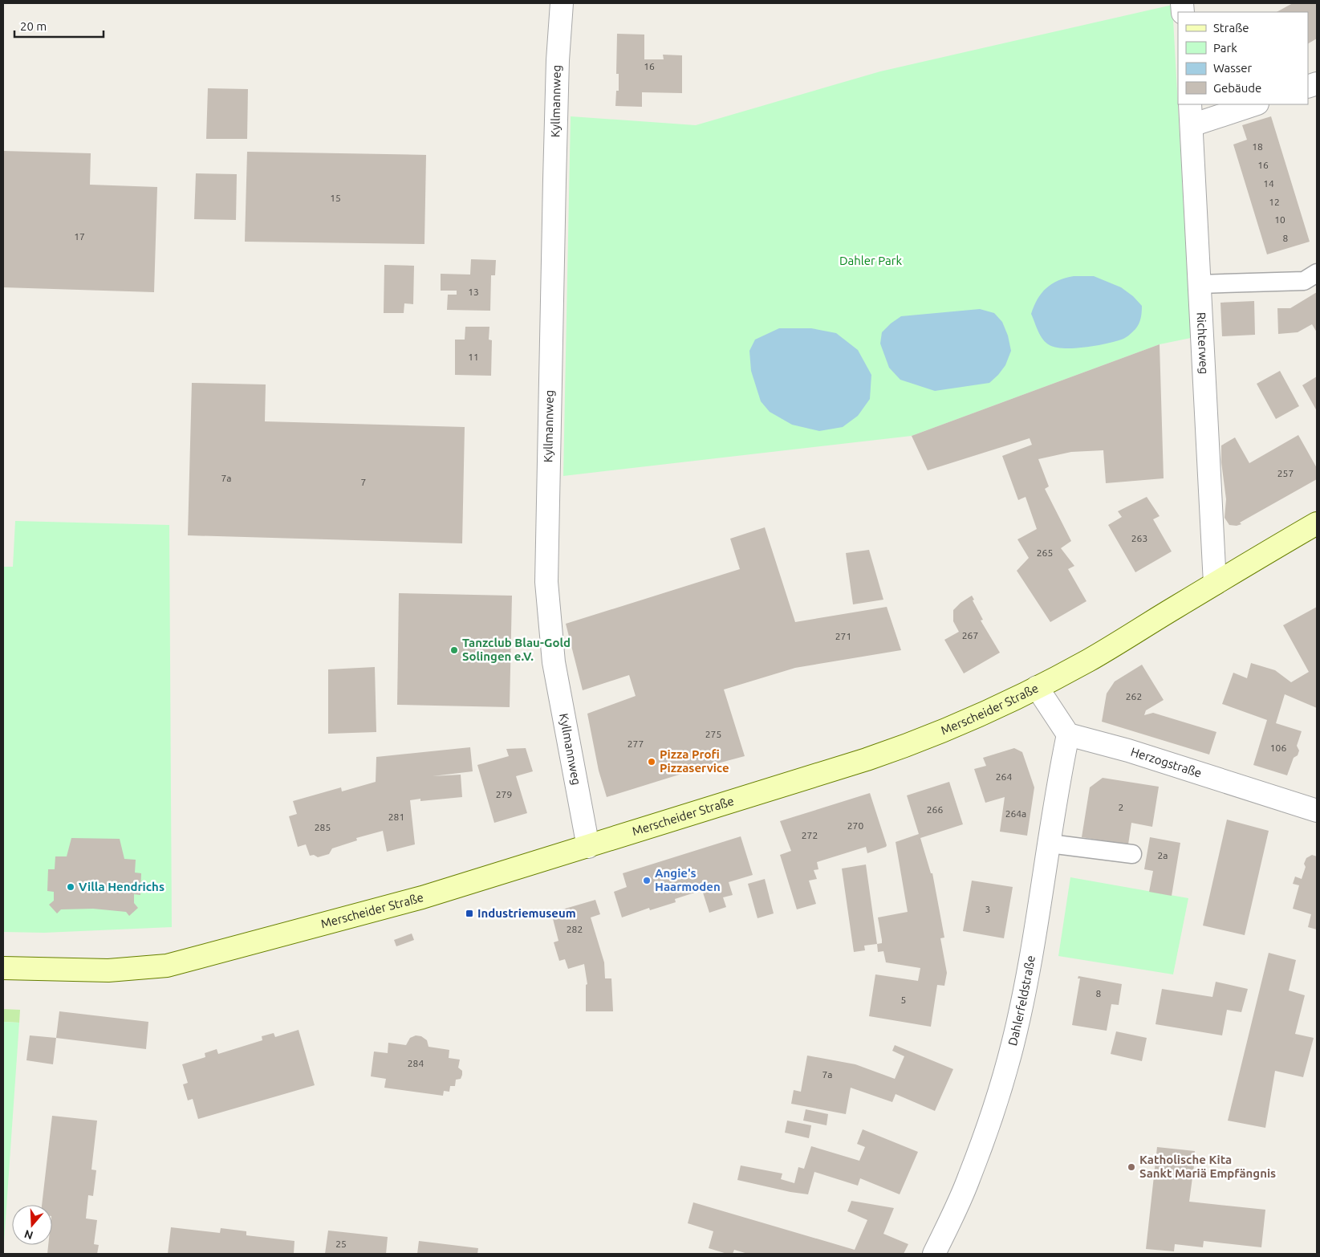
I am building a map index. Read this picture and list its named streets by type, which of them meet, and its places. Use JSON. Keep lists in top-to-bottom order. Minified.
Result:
{"streets":{"main road":["Merscheider Straße"],"street":["Kyllmannweg","Richterweg","Herzogstraße","Dahlerfeldstraße"]},"crossings":[["Kyllmannweg","Merscheider Straße"],["Richterweg","Merscheider Straße"],["Herzogstraße","Dahlerfeldstraße"]],"parks":["Dahler Park"],"places":{"other":["Tanzclub Blau-Gold Solingen e.V.","Pizza Profi Pizzaservice","Angie's Haarmoden","Villa Hendrichs","Katholische Kita Sankt Mariä Empfängnis"],"transit":["Industriemuseum"]},"house_numbers":["16","18","16","14","15","12","10","17","8","13","11","257","7a","7","263","265","267","271","262","275","277","106","264","279","2","266","264a","281","270","285","272","2a","3","282","8","5","284","7a","25"],"legend":["Straße","Park","Wasser","Gebäude"],"scale_bar":"20 m","north":"bottom"}
